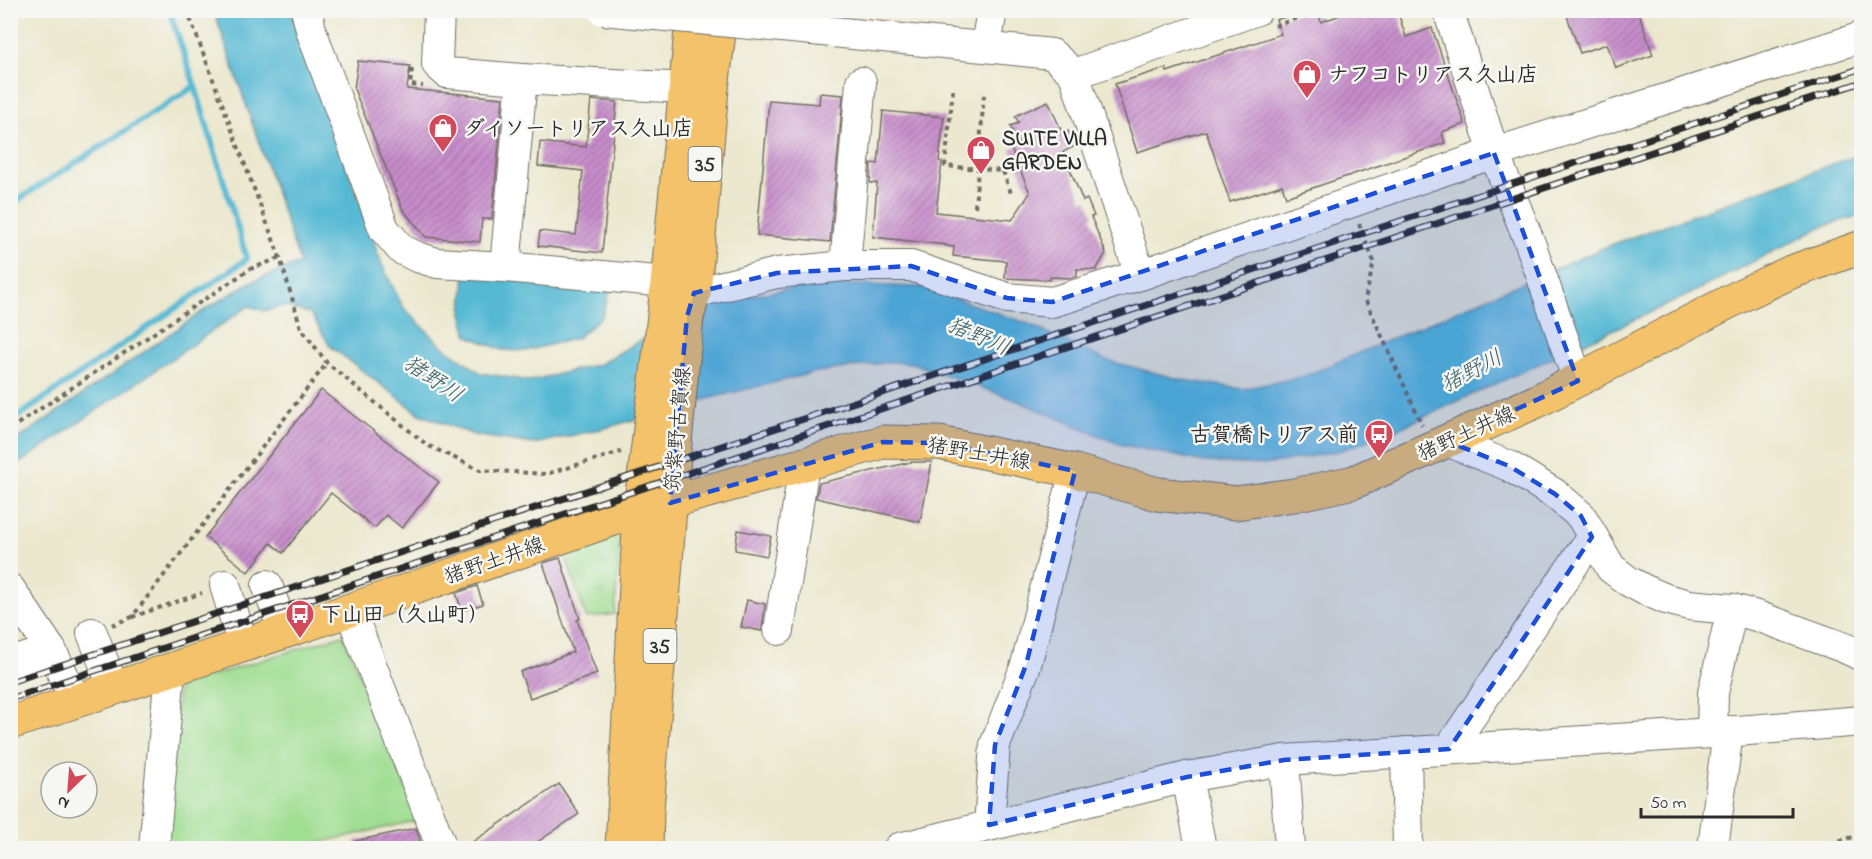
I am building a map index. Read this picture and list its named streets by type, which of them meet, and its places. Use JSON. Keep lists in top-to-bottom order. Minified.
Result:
{"streets":{"main road":["35","筑紫野古賀線","猪野土井線"]},"crossings":[["筑紫野古賀線","猪野土井線"]],"water":["猪野川"],"places":{"shop":["ナフコトリアス久山店","ダイソートリアス久山店","SUITE VILLA GARDEN"],"bus stop":["古賀橋トリアス前","下山田（久山町）"]},"scale_bar":"50 m","north":"bottom left"}
